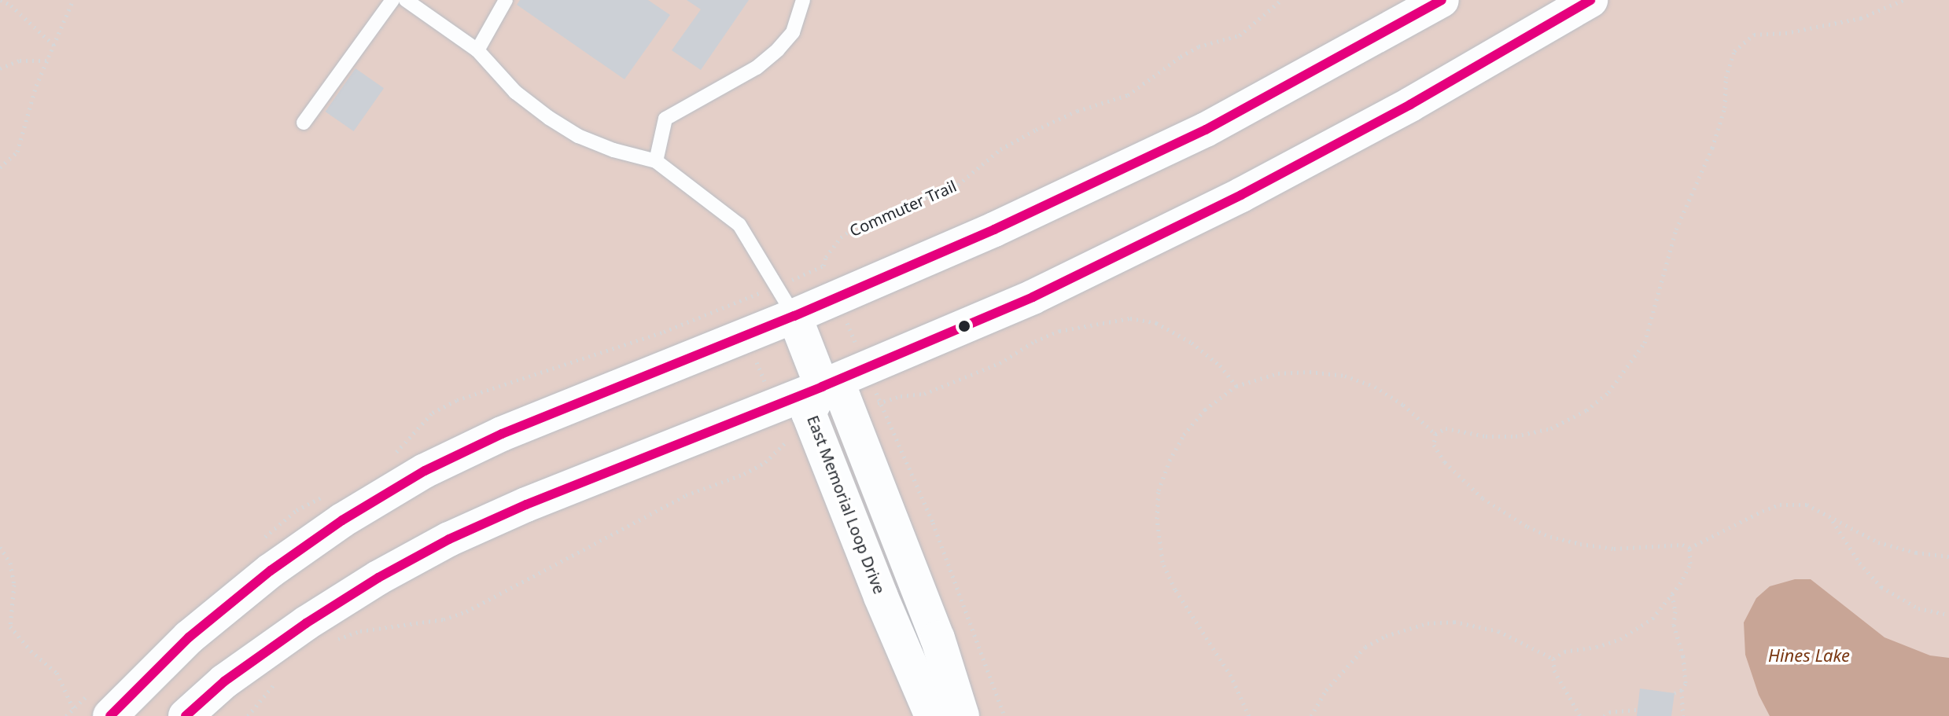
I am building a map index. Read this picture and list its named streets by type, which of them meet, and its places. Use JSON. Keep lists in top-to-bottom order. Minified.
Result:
{"streets":{"main road":["East Memorial Loop Drive"],"path":["Commuter Trail"]},"water":["Hines Lake"]}
